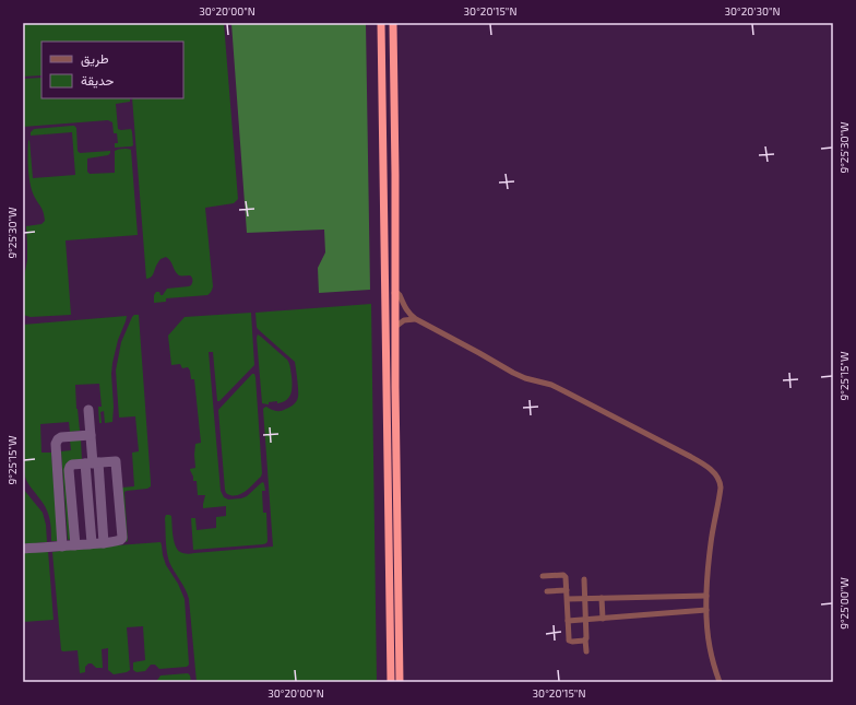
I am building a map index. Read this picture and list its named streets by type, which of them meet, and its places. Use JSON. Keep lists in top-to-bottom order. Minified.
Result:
{"legend":["طريق","حديقة"],"coordinates":["30°20'00\"N","30°20'15\"N","30°20'30\"N","9°25'30\"W","9°25'15\"W","9°25'00\"W"]}
